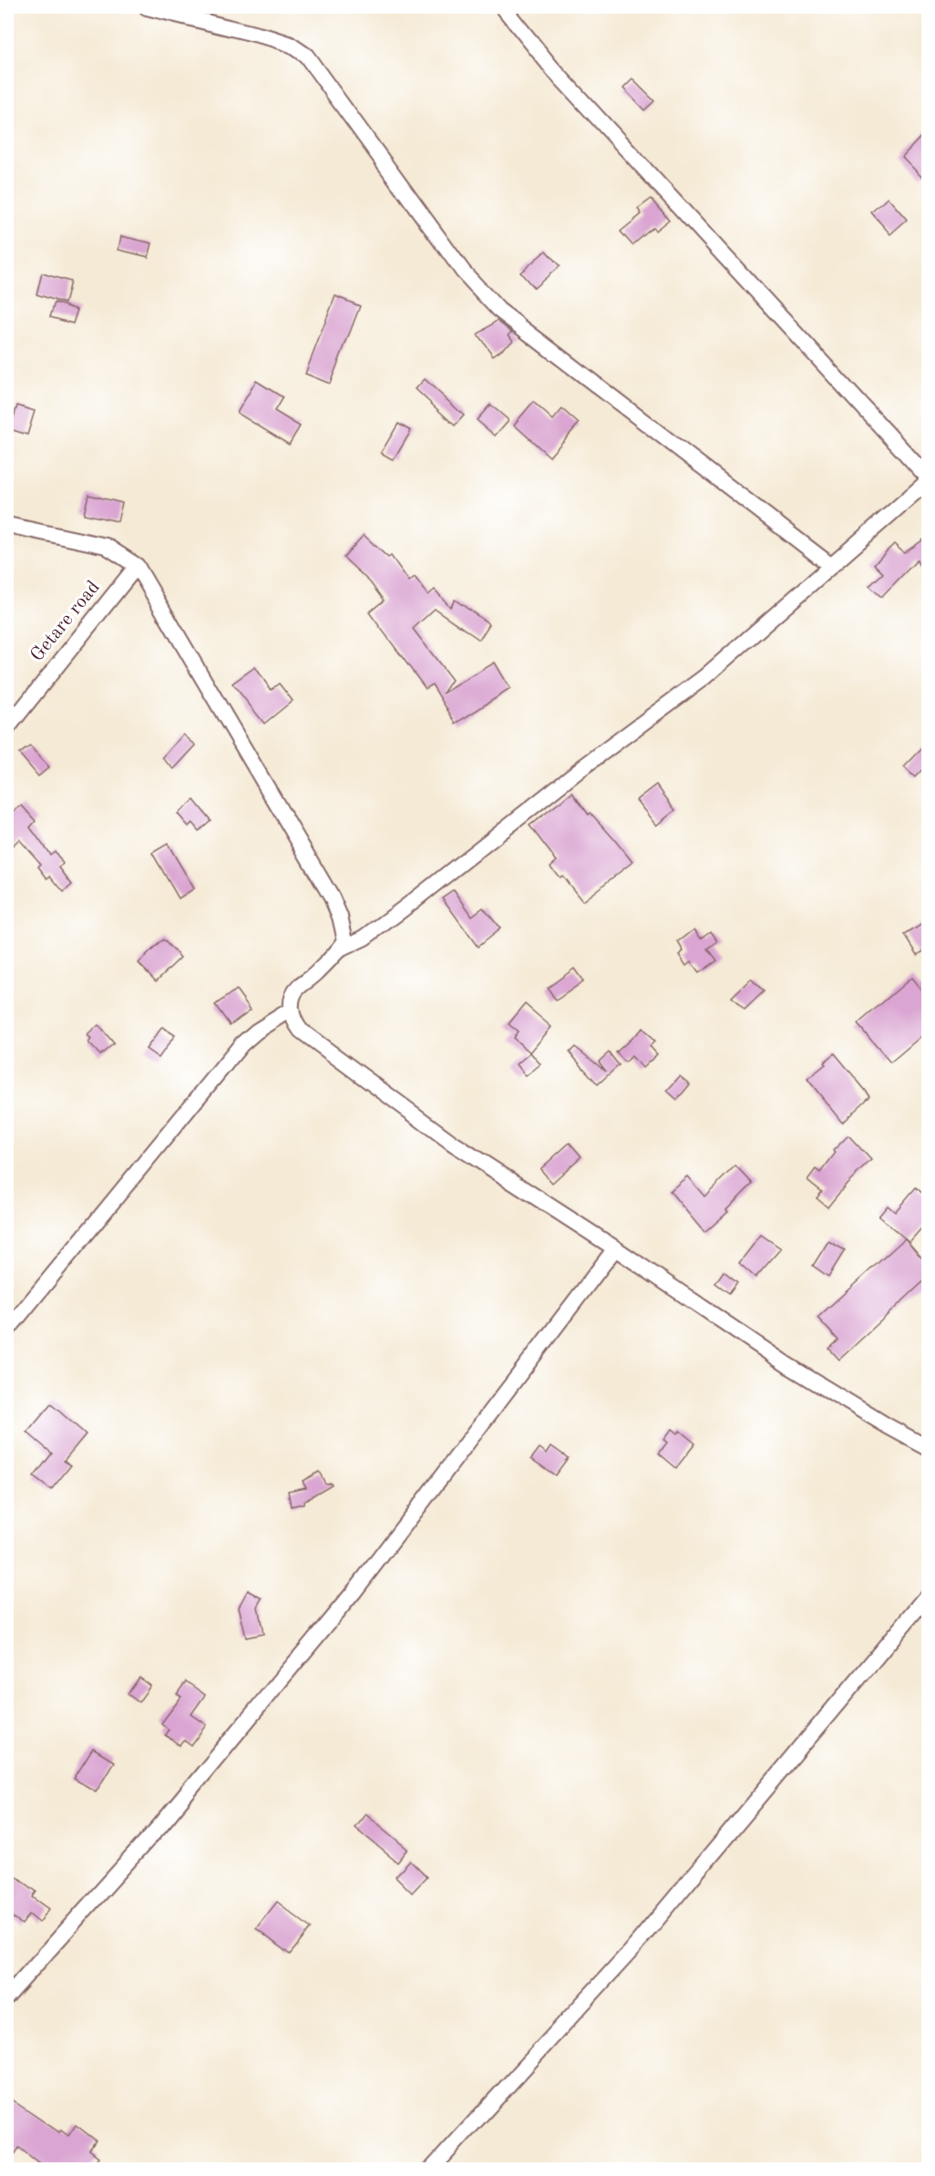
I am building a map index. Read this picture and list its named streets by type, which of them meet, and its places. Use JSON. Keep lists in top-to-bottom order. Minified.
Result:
{"streets":{"street":["Getare road"]}}
